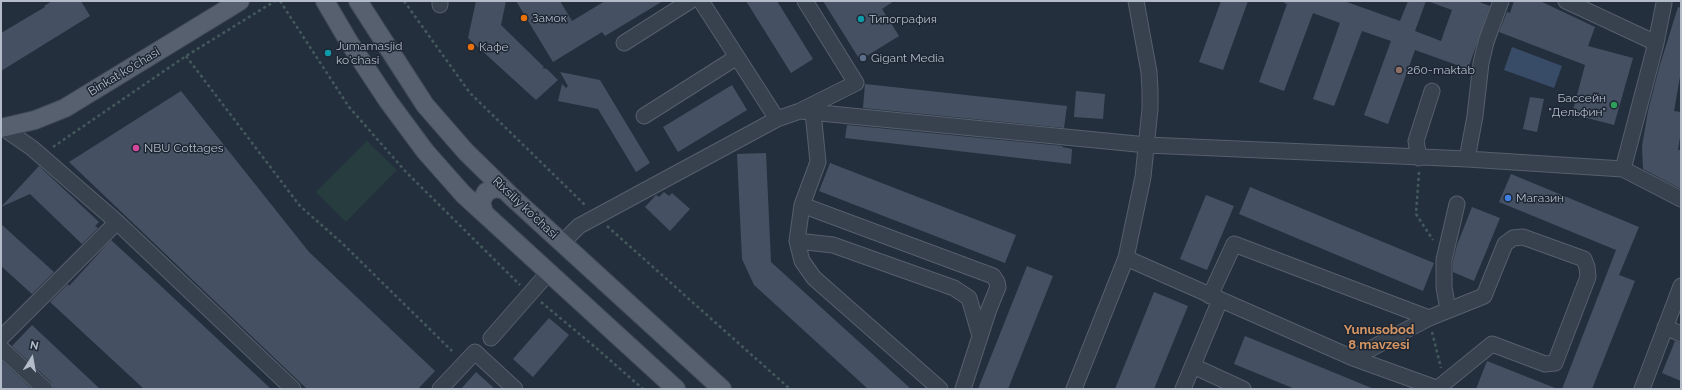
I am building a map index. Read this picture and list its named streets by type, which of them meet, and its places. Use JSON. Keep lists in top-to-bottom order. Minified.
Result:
{"streets":{"main road":["Binkat ko'chasi","Rixsiliy ko'chasi"]},"districts":["Yunusobod 8 mavzesi"],"places":["Замок","Типография","Кафе","Jumamasjid ko'chasi","Gigant Media","260-maktab","Бассейн \"Дельфин\"","NBU Cottages","Магазин"],"north":"top"}
